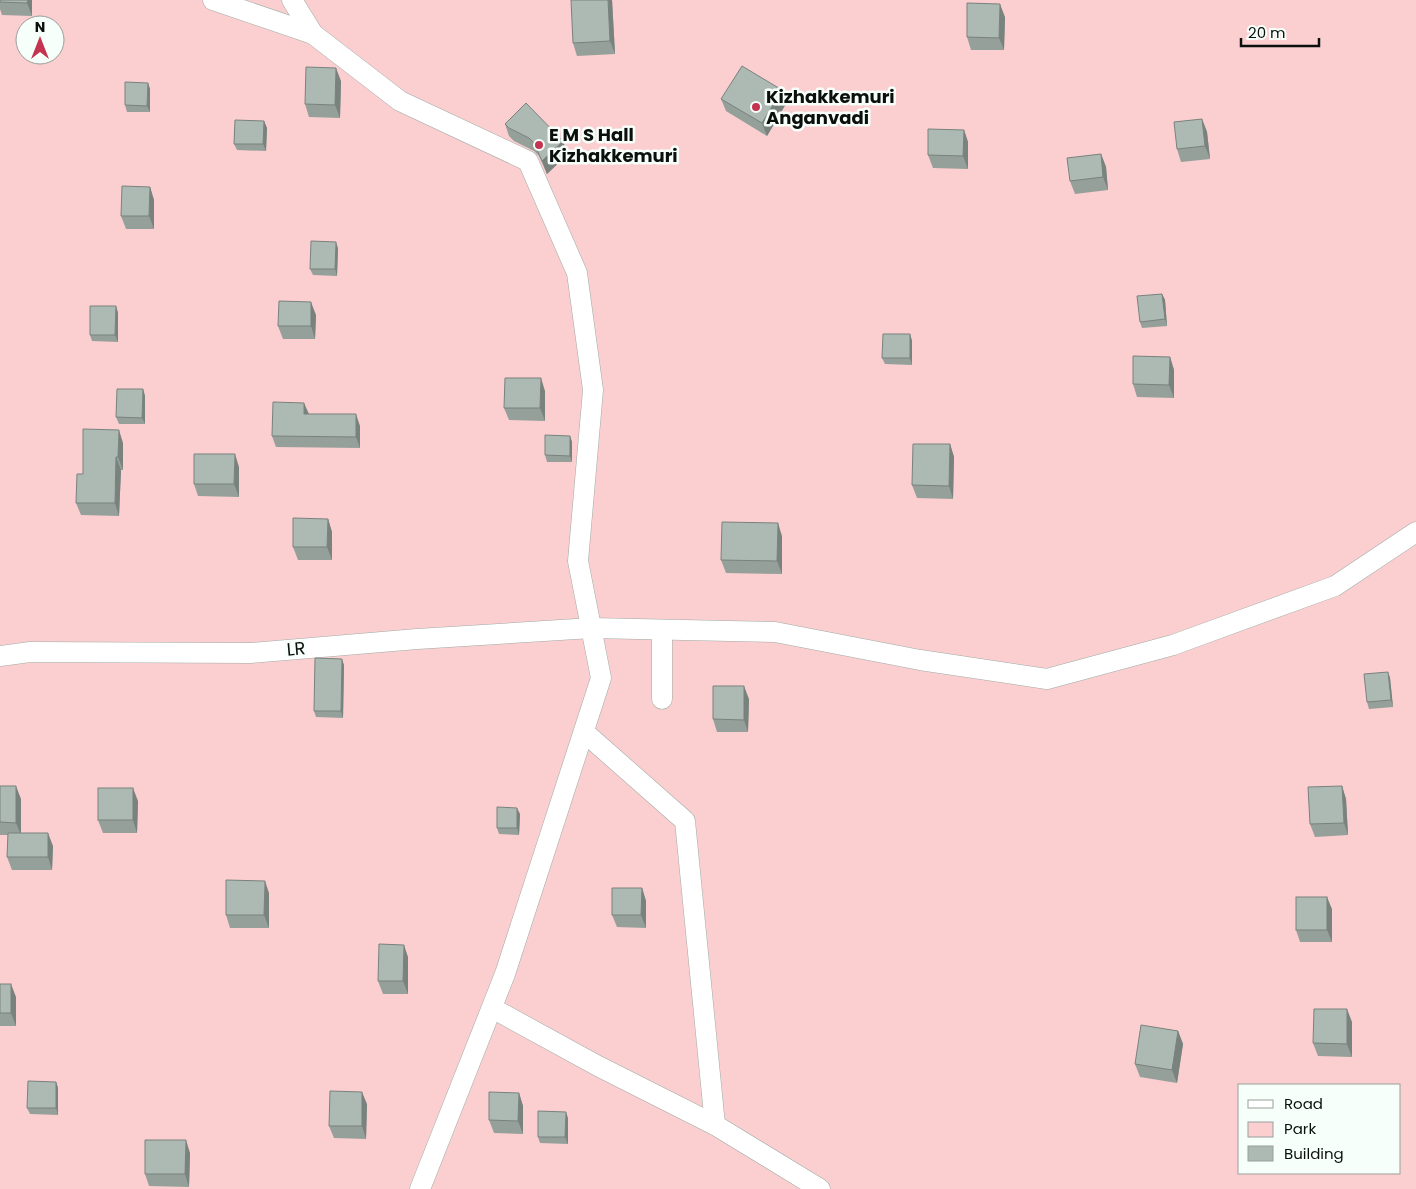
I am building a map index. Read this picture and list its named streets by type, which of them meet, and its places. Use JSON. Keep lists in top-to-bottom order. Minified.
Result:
{"streets":{"street":["LR"]},"places":["Kizhakkemuri Anganvadi","E M S Hall Kizhakkemuri"],"legend":["Road","Park","Building"],"scale_bar":"20 m","north":"top"}
